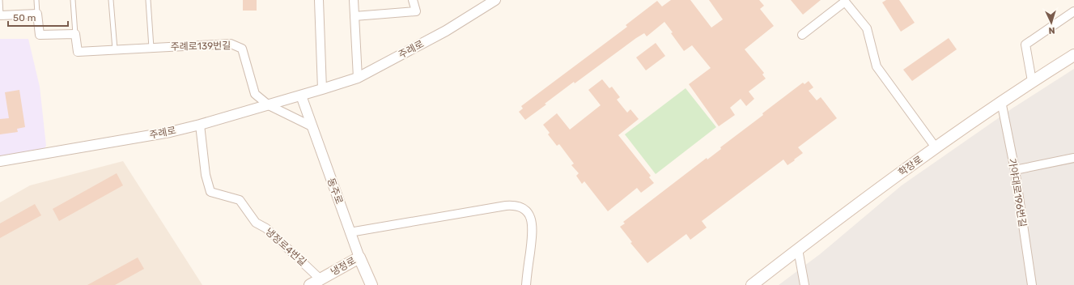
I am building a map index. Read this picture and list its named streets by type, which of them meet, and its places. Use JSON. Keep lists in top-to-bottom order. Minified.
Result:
{"streets":{"main road":["학장로","동주로","냉정로"],"street":["주례로139번길","주례로","가야대로196번길","냉정로4번길"]},"crossings":[["주례로139번길","주례로"],["주례로","동주로"],["주례로","냉정로4번길"],["학장로","가야대로196번길"],["동주로","냉정로"],["냉정로4번길","냉정로"]],"scale_bar":"50 m","north":"bottom"}
